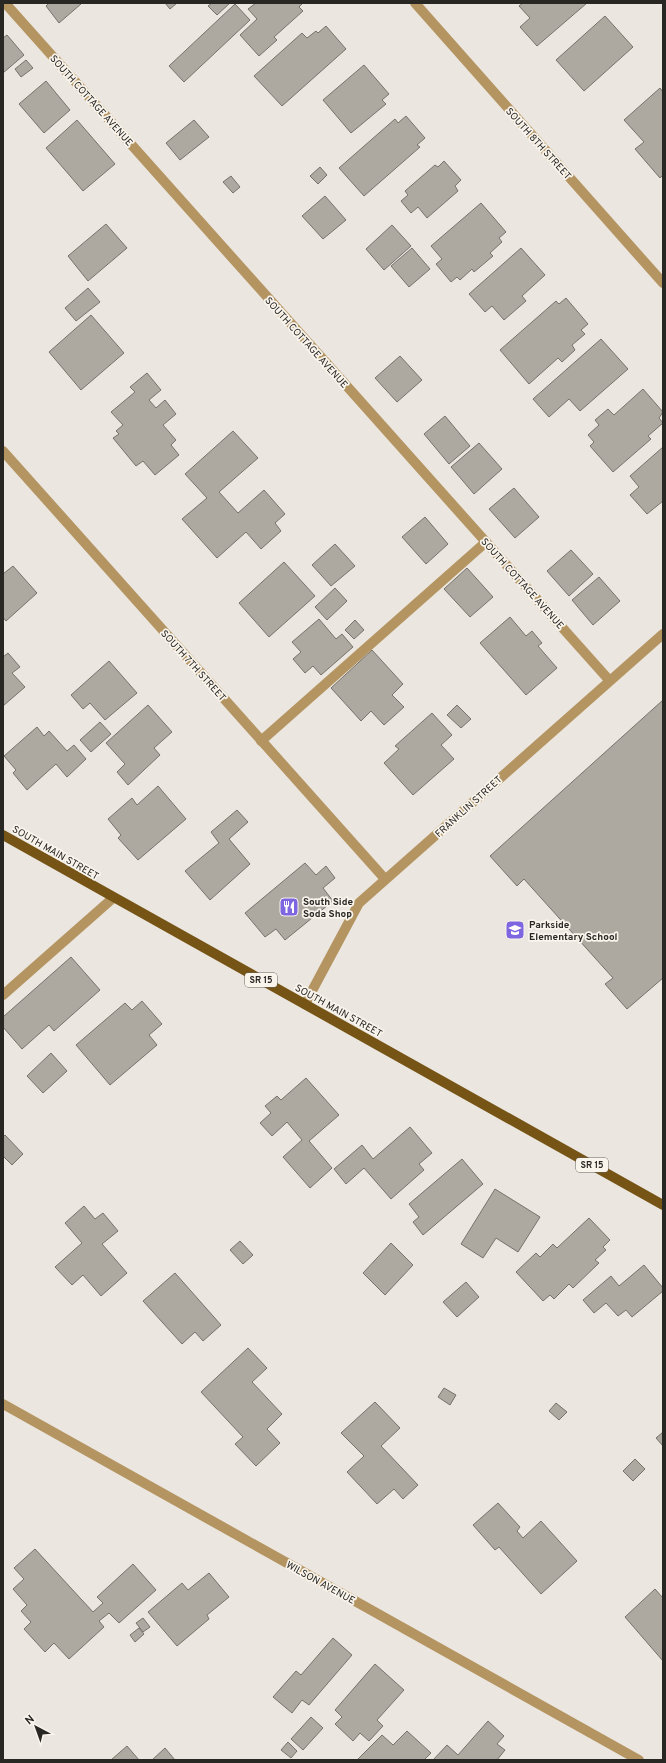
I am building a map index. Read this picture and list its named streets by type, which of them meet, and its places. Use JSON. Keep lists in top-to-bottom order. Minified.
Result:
{"streets":{"main road":["SOUTH MAIN STREET","SR 15"],"street":["SOUTH COTTAGE AVENUE","SOUTH 8TH STREET","SOUTH 7TH STREET","FRANKLIN STREET","WILSON AVENUE"]},"crossings":[["SOUTH COTTAGE AVENUE","FRANKLIN STREET"],["SOUTH 7TH STREET","FRANKLIN STREET"],["FRANKLIN STREET","SOUTH MAIN STREET"]],"places":{"restaurant":["South Side Soda Shop"],"school or university":["Parkside Elementary School"]},"north":"top left"}
